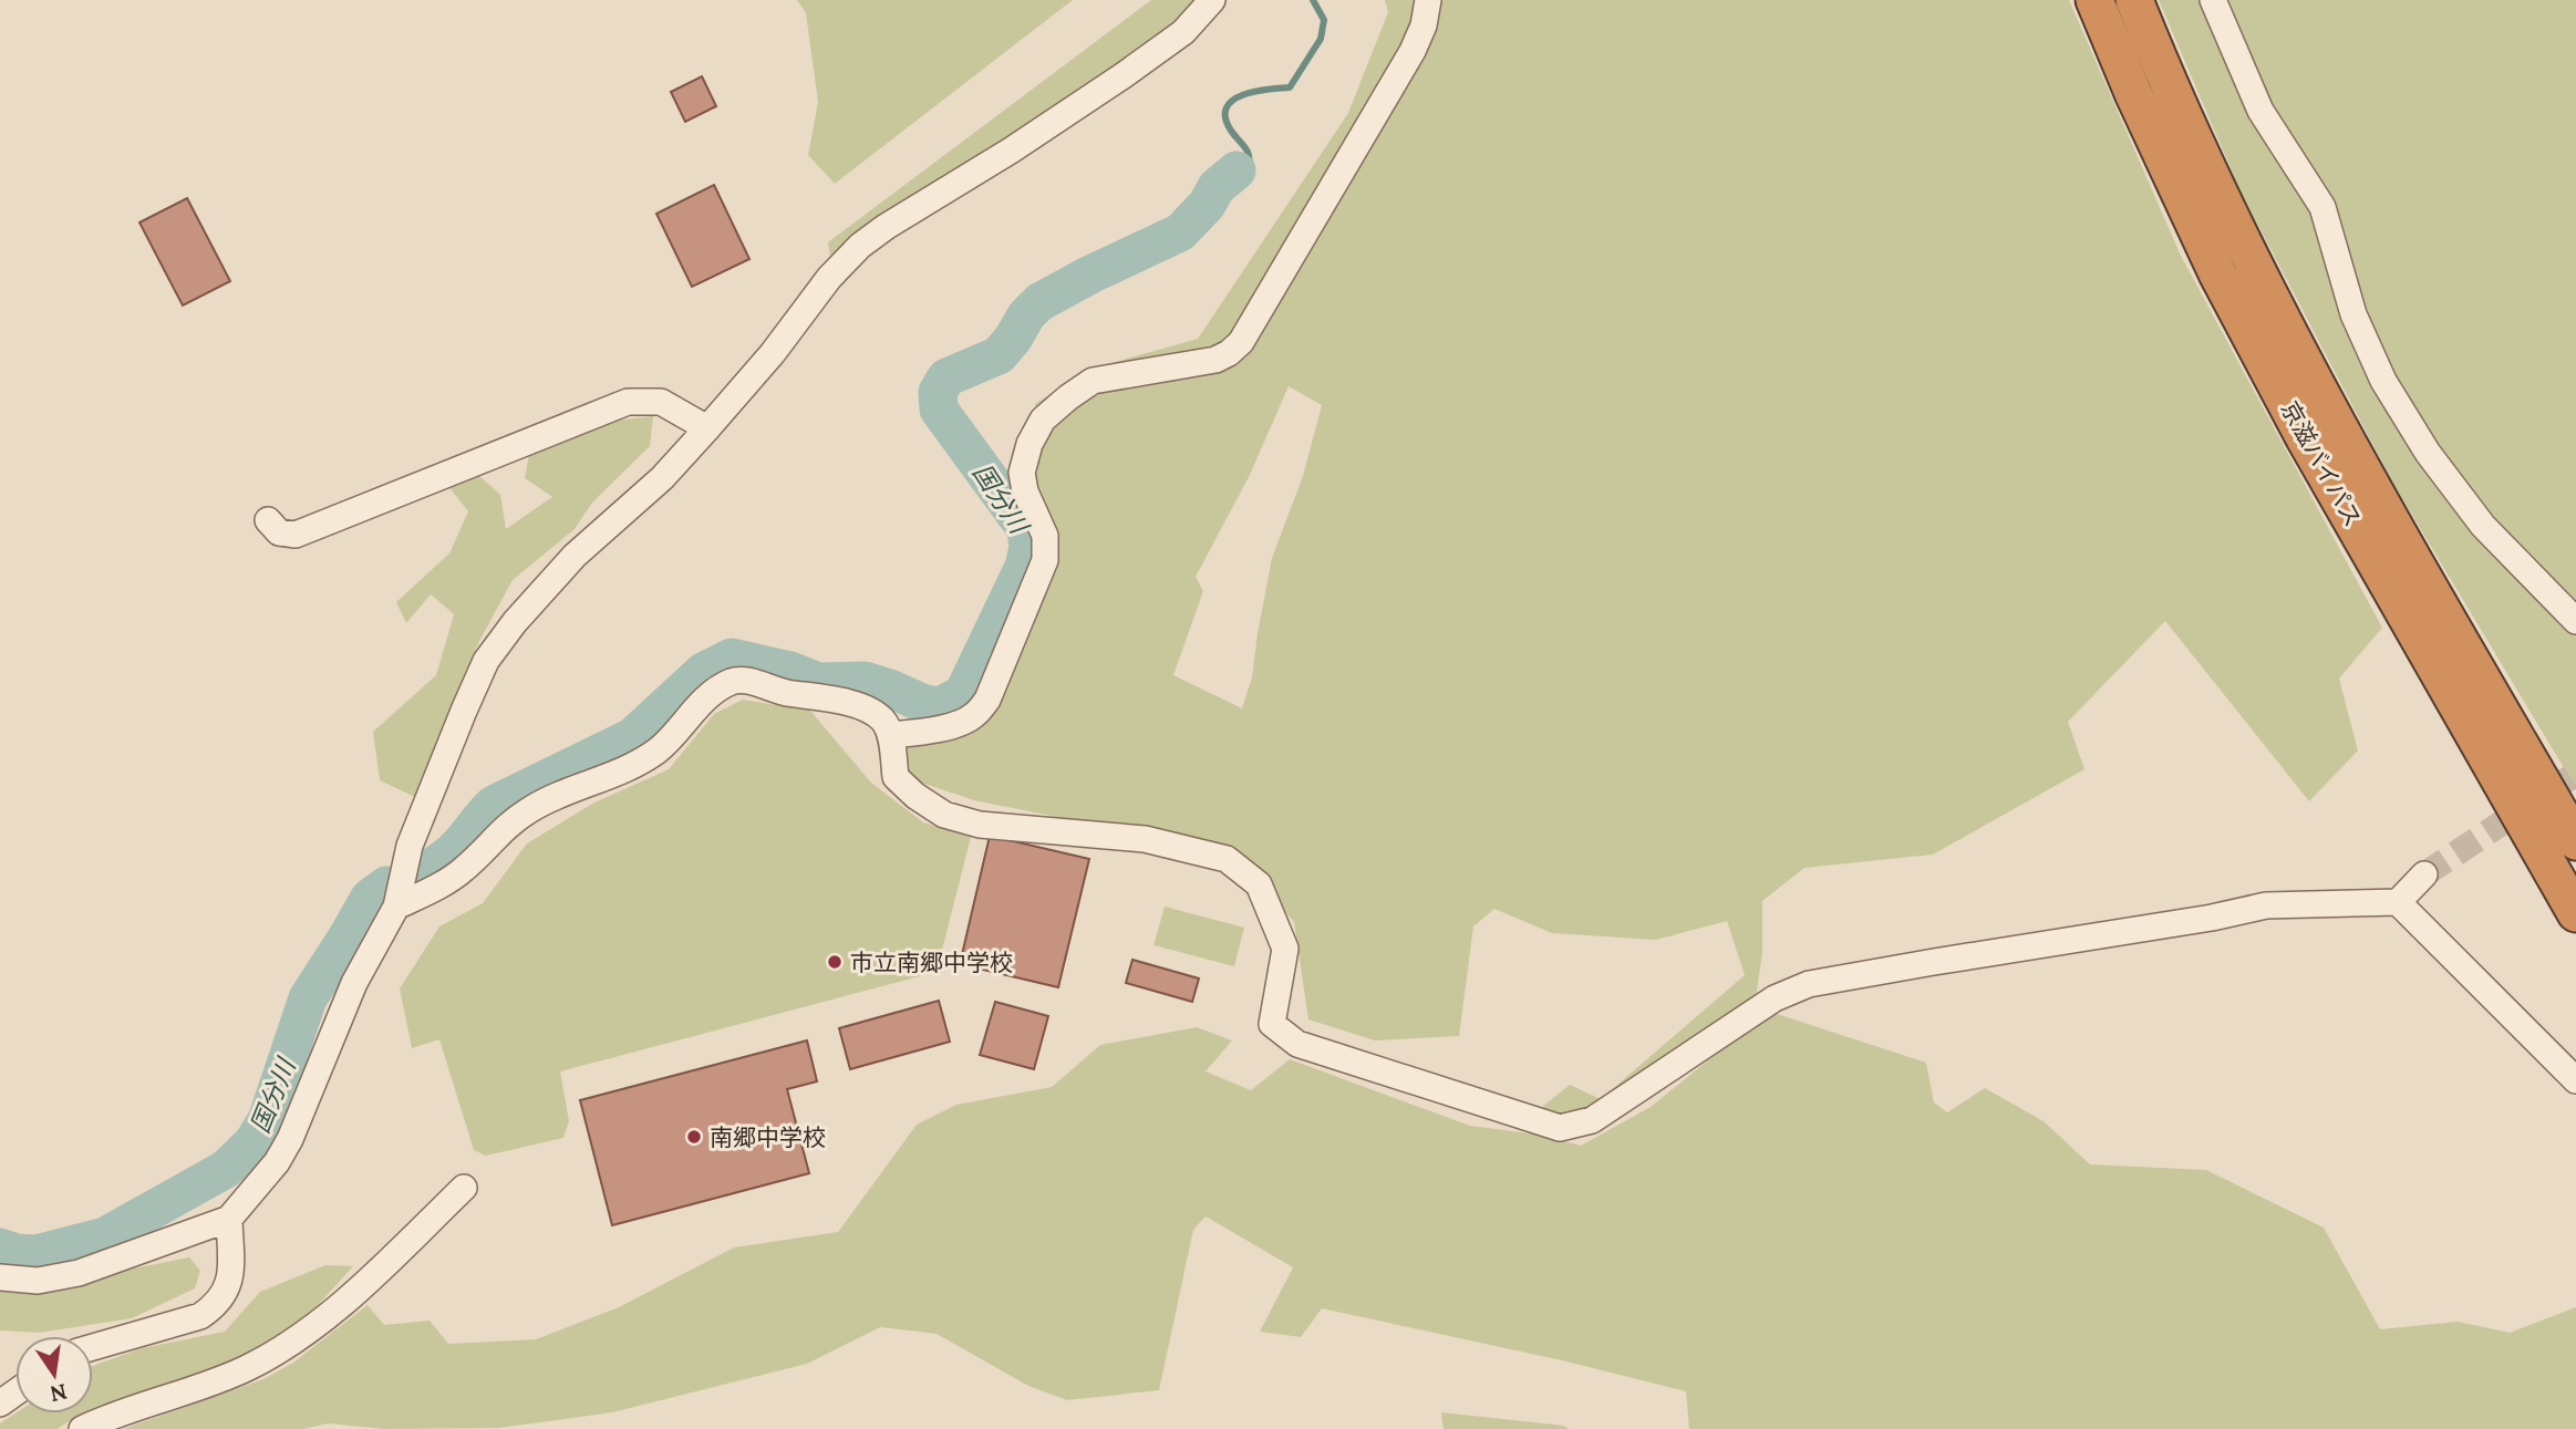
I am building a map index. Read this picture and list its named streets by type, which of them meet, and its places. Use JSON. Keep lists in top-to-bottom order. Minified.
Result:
{"streets":{"highway":["京滋バイパス"]},"water":["国分川"],"places":["市立南郷中学校","南郷中学校"],"north":"bottom"}
